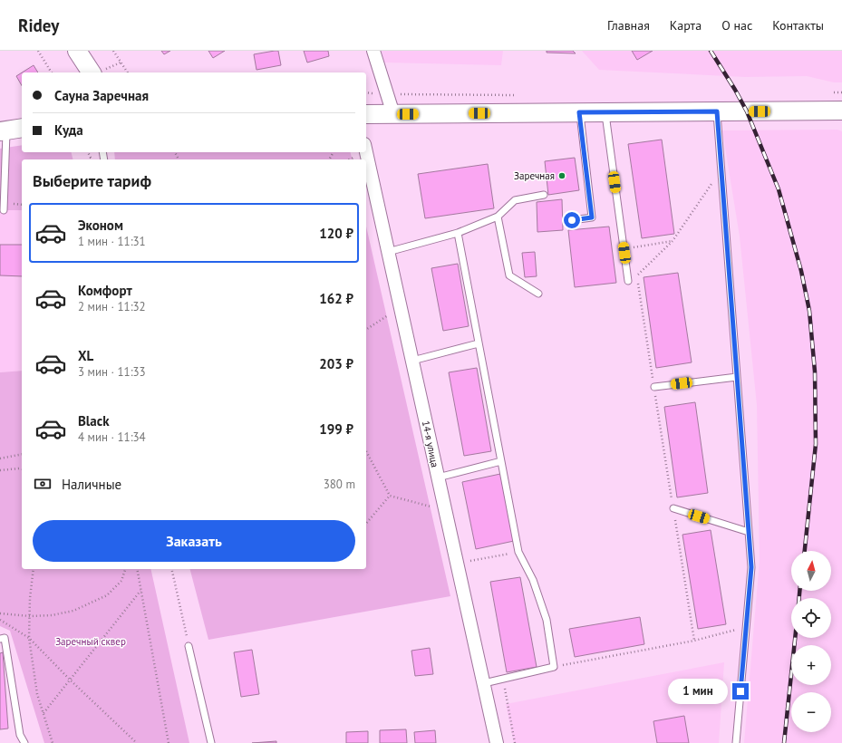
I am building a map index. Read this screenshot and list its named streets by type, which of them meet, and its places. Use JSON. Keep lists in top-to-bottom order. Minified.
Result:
{"streets":{"street":["14-я улица"]},"parks":["Заречный сквер"],"places":["Заречная"],"north":"top","page":{"header":"Ridey","nav":["Главная","Карта","О нас","Контакты"],"banner":["Сауна Заречная","Куда"],"heading":"Выберите тариф","list":[{"name":"Эконом","note":"1 мин · 11:31","value":"120 ₽"},{"name":"Комфорт","note":"2 мин · 11:32","value":"162 ₽"},{"name":"XL","note":"3 мин · 11:33","value":"203 ₽"},{"name":"Black","note":"4 мин · 11:34","value":"199 ₽"}],"pay":["Наличные","380 m"],"buttons":"Заказать","map_buttons":["+","−"],"bubble":"1 мин"}}
